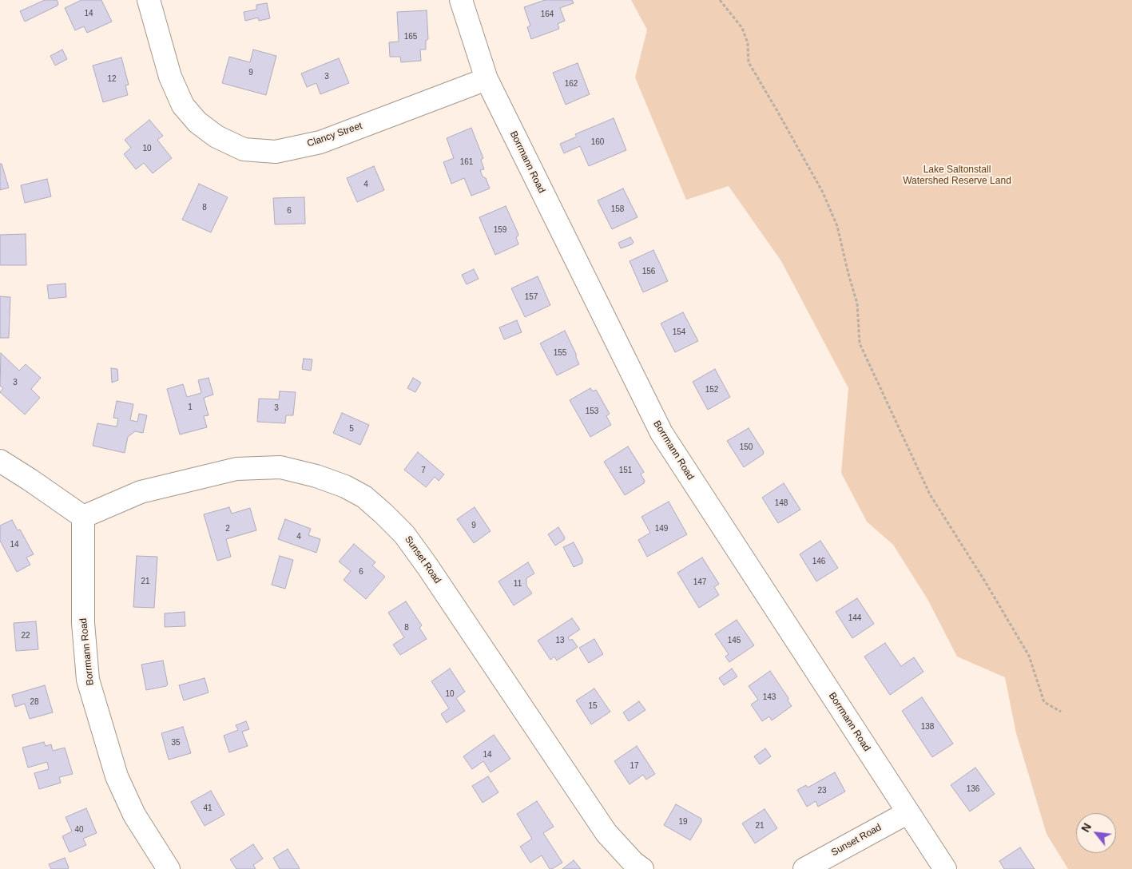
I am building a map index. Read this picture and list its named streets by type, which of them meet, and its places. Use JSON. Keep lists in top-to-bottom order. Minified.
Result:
{"streets":{"street":["Clancy Street","Borrmann Road","Sunset Road"]},"crossings":[["Clancy Street","Borrmann Road"],["Borrmann Road","Sunset Road"]],"parks":["Lake Saltonstall Watershed Reserve Land"],"house_numbers":["14","164","165","9","3","12","162","160","10","161","4","8","158","6","159","156","157","154","155","3","152","1","3","153","5","150","7","151","148","9","2","149","4","14","146","6","21","147","11","144","8","22","13","145","10","143","28","15","138","35","14","17","136","23","41","19","21","40"],"north":"top left"}
